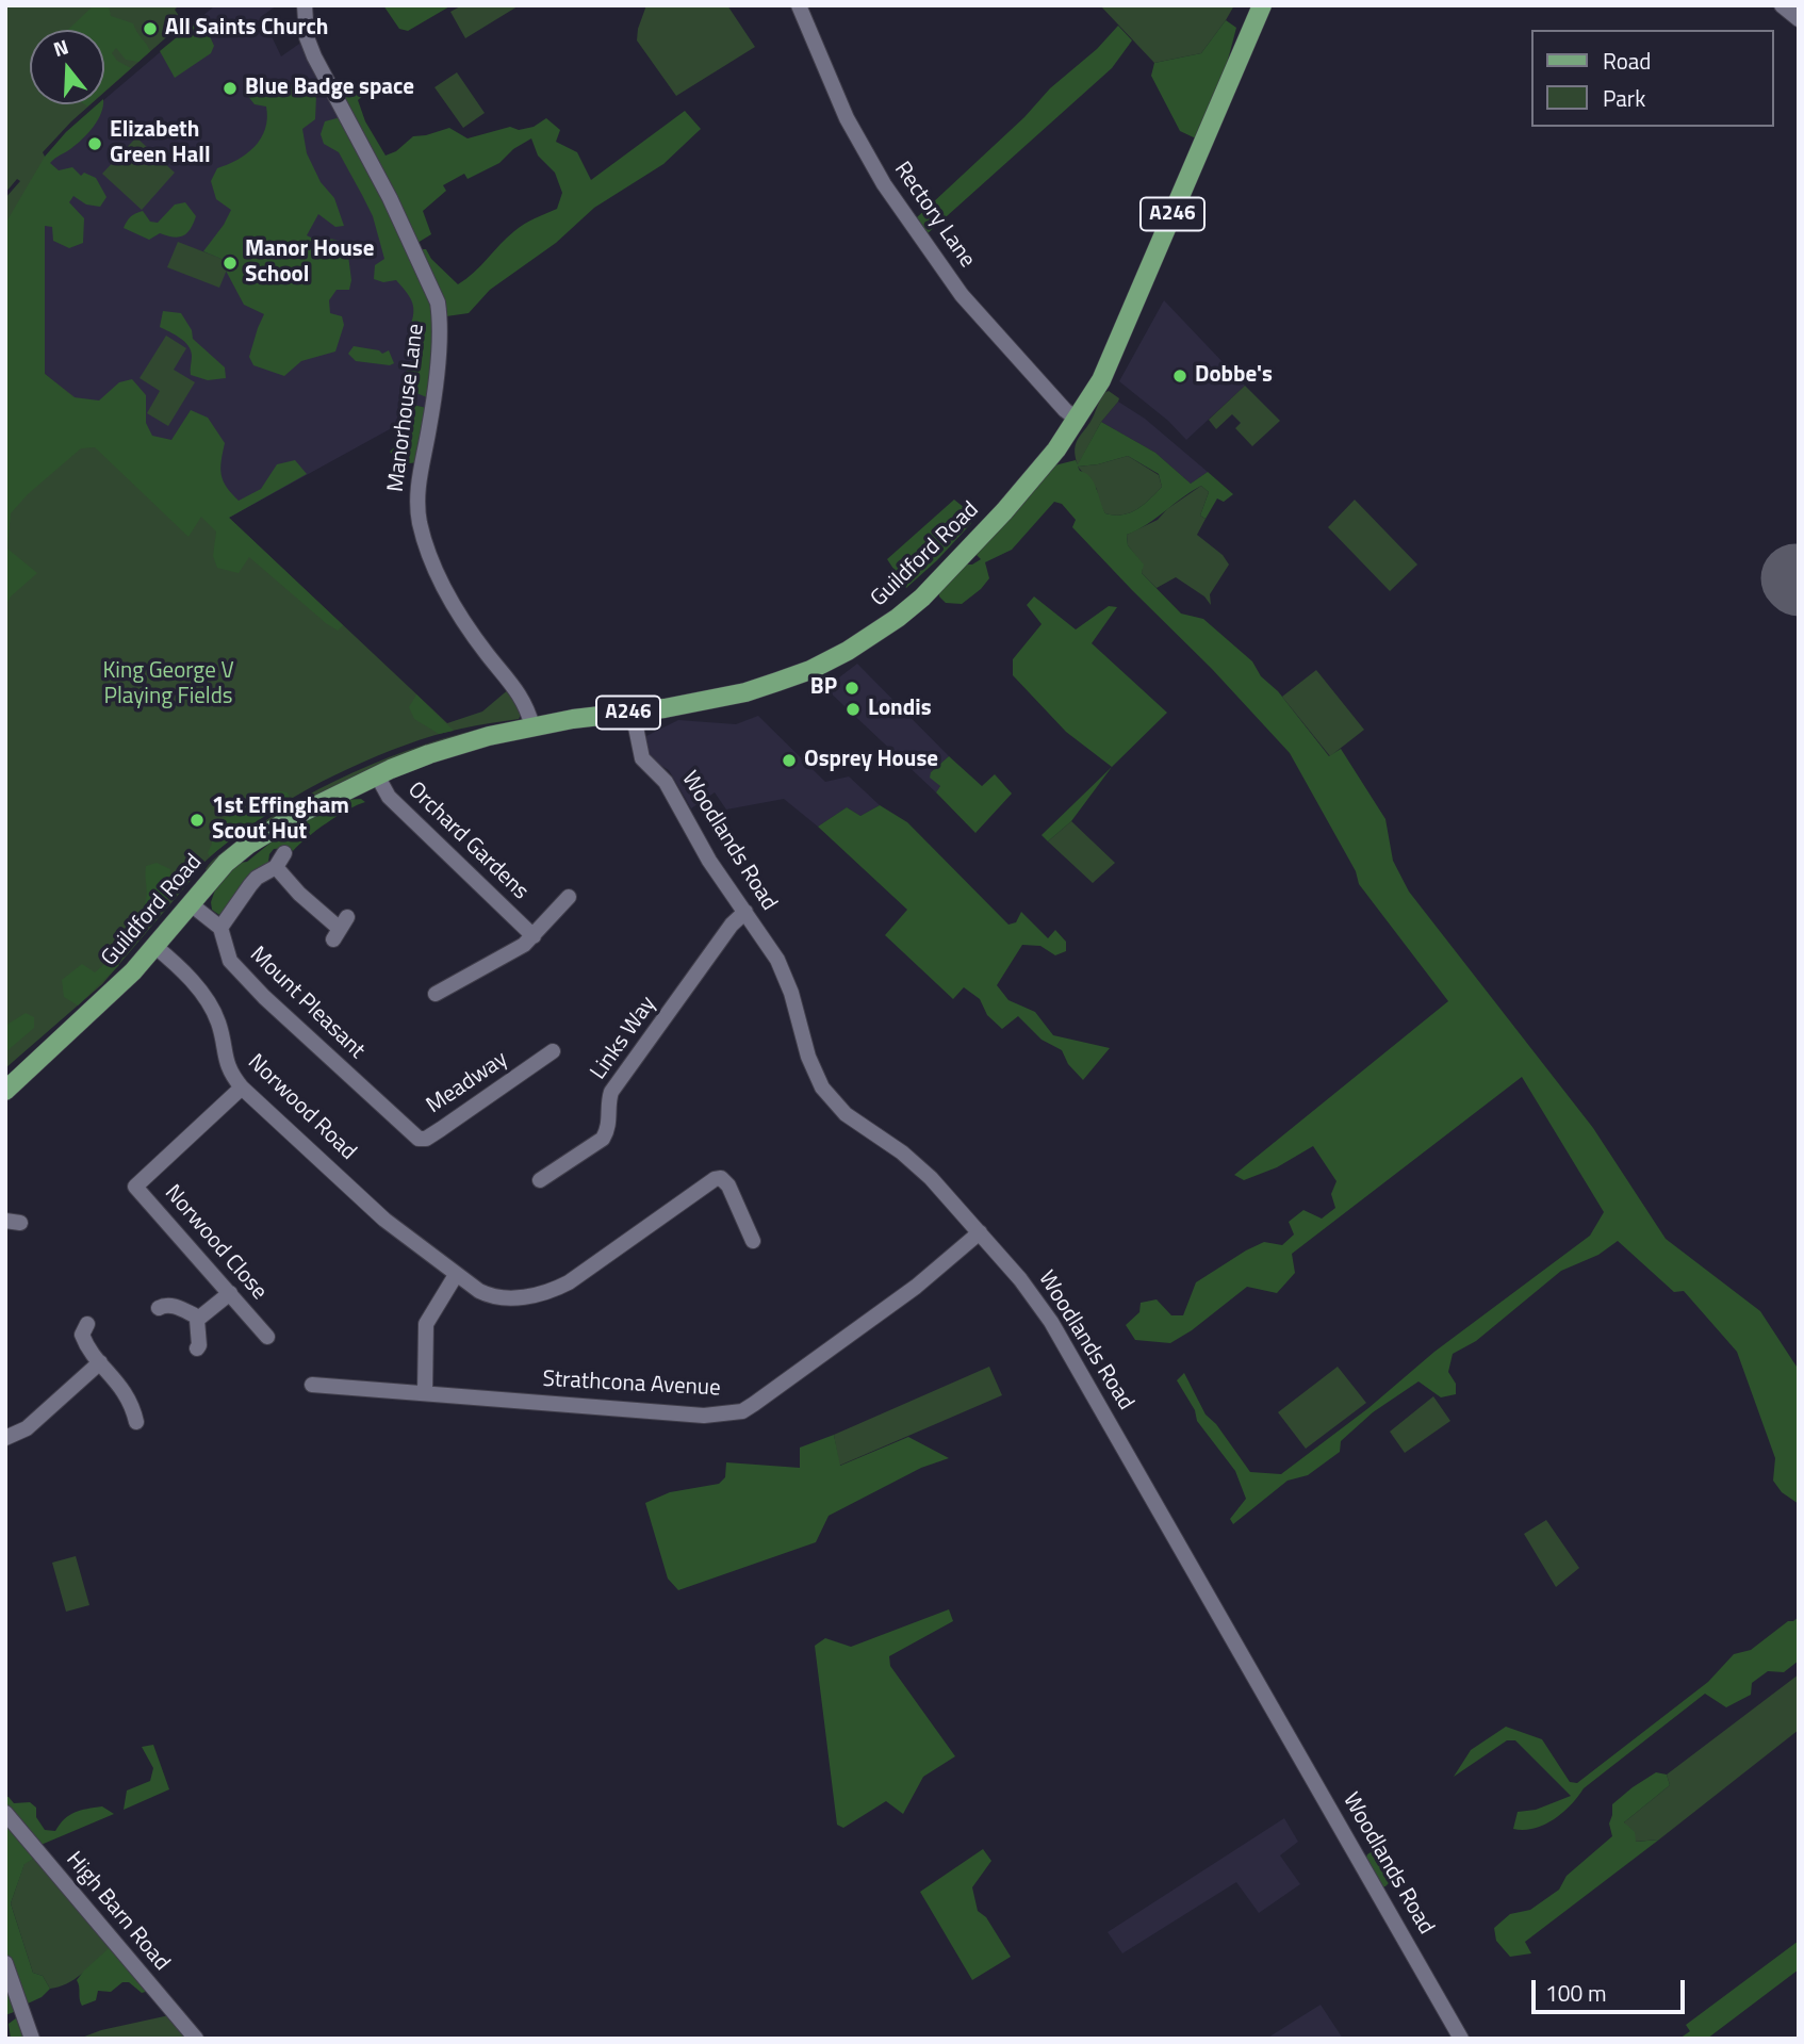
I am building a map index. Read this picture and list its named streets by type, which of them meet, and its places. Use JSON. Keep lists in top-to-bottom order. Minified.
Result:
{"streets":{"main road":["A246","Guildford Road"],"street":["Rectory Lane","Manorhouse Lane","Orchard Gardens","Woodlands Road","Mount Pleasant","Links Way","Meadway","Norwood Road","Norwood Close","Strathcona Avenue","High Barn Road"]},"crossings":[["Rectory Lane","Guildford Road"],["Manorhouse Lane","Guildford Road"],["Guildford Road","Orchard Gardens"],["Guildford Road","Woodlands Road"],["Guildford Road","Mount Pleasant"],["Guildford Road","Norwood Road"],["Woodlands Road","Links Way"],["Woodlands Road","Strathcona Avenue"],["Mount Pleasant","Meadway"],["Norwood Road","Norwood Close"]],"parks":["King George V Playing Fields"],"places":["All Saints Church","Blue Badge space","Elizabeth Green Hall","Manor House School","Dobbe's","BP","Londis","Osprey House","1st Effingham Scout Hut"],"legend":["Road","Park"],"scale_bar":"100 m","north":"top"}
